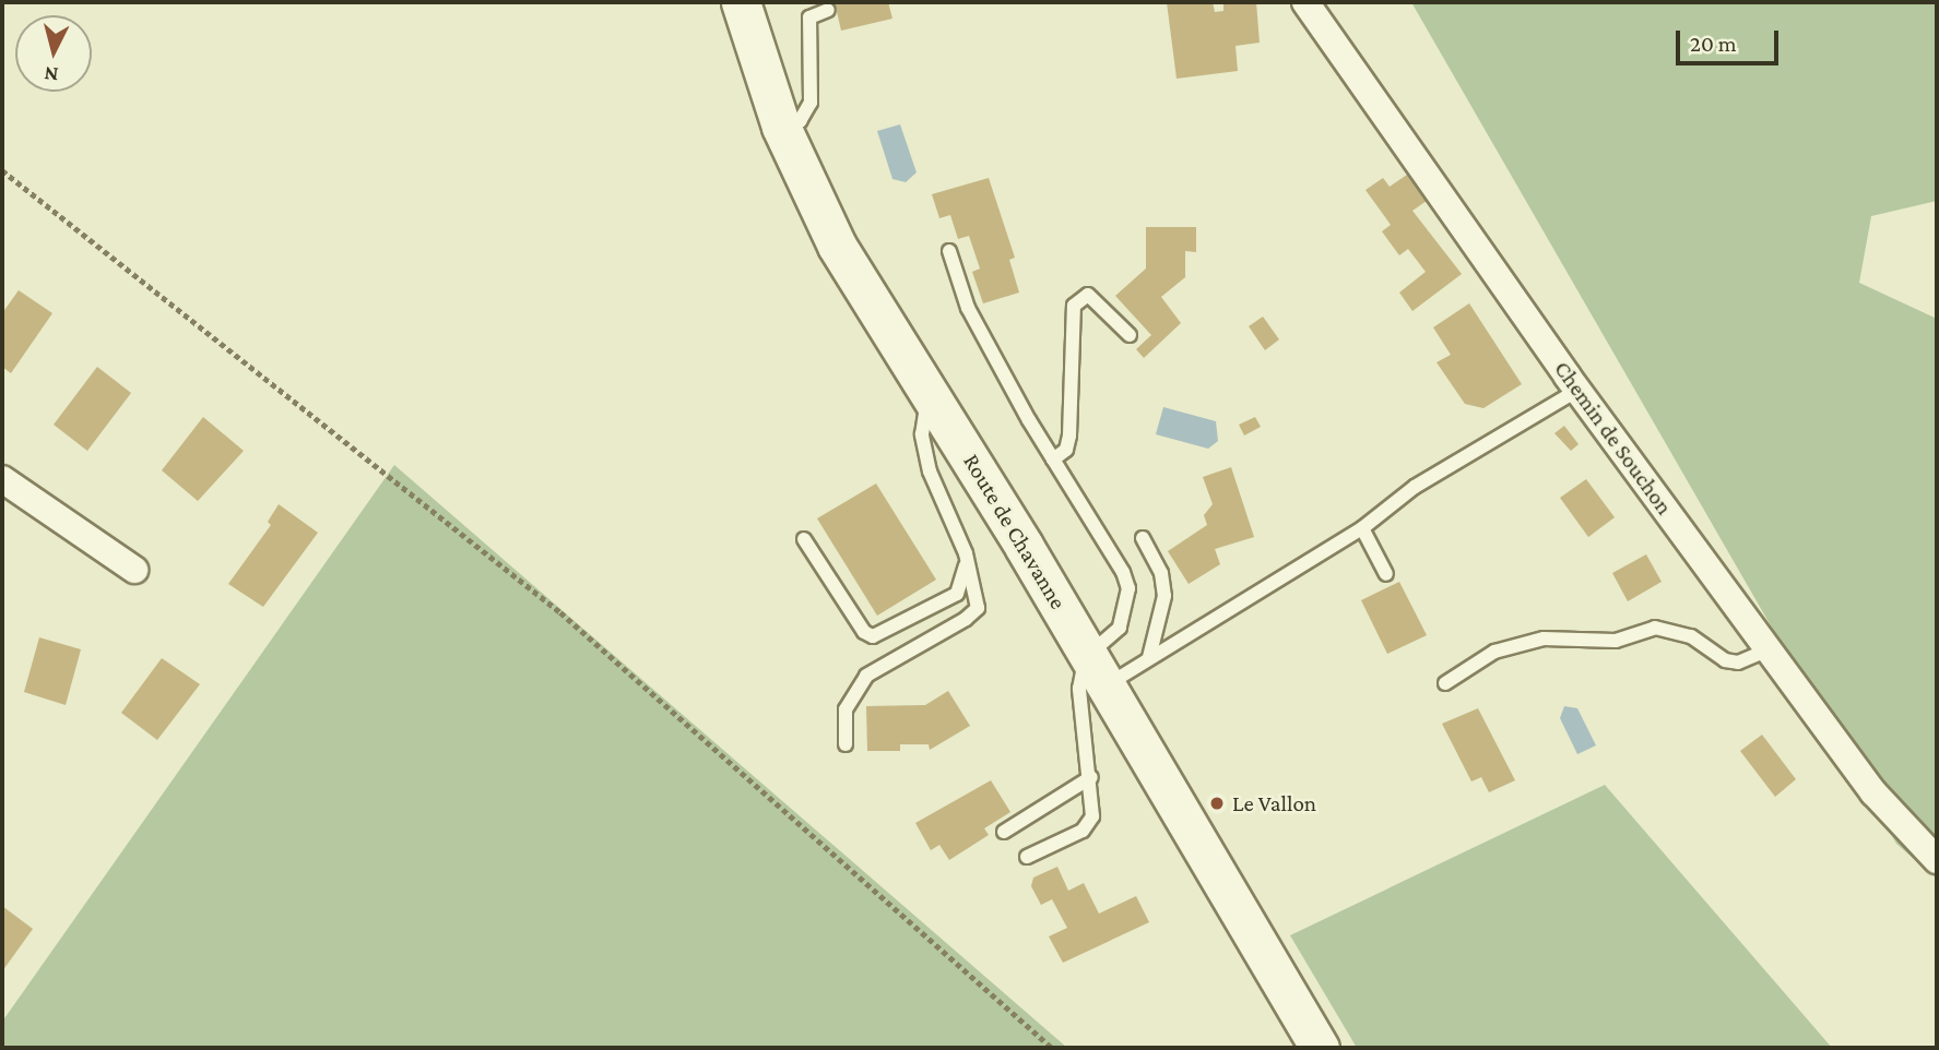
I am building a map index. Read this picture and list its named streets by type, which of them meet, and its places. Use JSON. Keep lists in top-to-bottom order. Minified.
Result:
{"streets":{"main road":["Route de Chavanne"],"street":["Chemin de Souchon"]},"places":["Le Vallon"],"scale_bar":"20 m","north":"bottom"}
